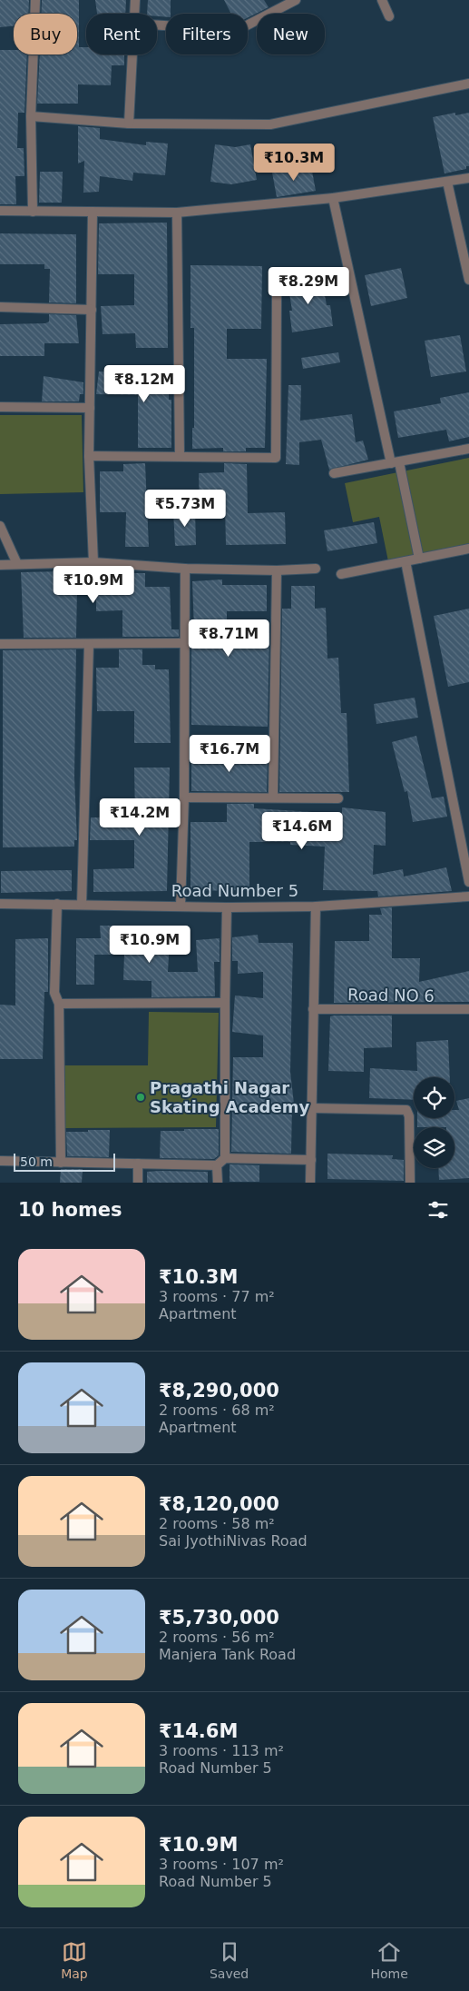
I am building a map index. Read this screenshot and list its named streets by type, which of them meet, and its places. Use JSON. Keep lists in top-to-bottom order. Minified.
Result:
{"streets":{"street":["Road Number 5","Road NO 6"]},"places":["Pragathi Nagar Skating Academy"],"scale_bar":"50 m","page":{"chip":["Buy","Rent","Filters","New"],"price":["₹10.3M","₹8.29M","₹8.12M","₹5.73M","₹10.9M","₹8.71M","₹16.7M","₹14.2M","₹14.6M","₹10.9M"],"scale":"50 m","heading":"10 homes","list":[{"name":"₹10.3M","note":"3 rooms · 77 m² · Apartment"},{"name":"₹8,290,000","note":"2 rooms · 68 m² · Apartment"},{"name":"₹8,120,000","note":"2 rooms · 58 m² · Sai JyothiNivas Road"},{"name":"₹5,730,000","note":"2 rooms · 56 m² · Manjera Tank Road"},{"name":"₹14.6M","note":"3 rooms · 113 m² · Road Number 5"},{"name":"₹10.9M","note":"3 rooms · 107 m² · Road Number 5"}],"tabs":["Map","Saved","Home"]}}
